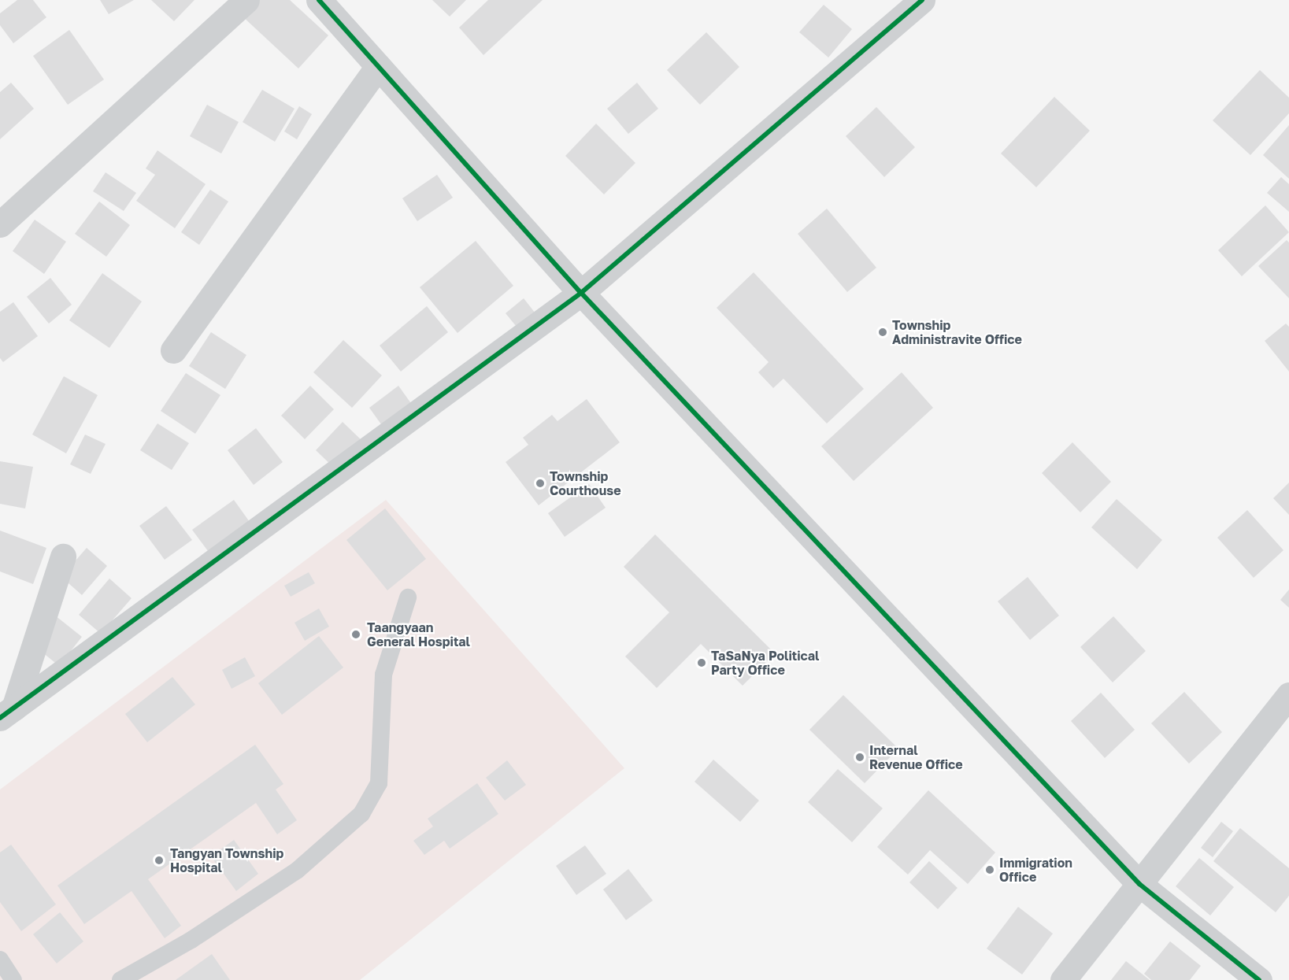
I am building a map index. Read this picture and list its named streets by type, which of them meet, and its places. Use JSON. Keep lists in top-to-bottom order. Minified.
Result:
{"places":["Township Administravite Office","Township Courthouse","Taangyaan General Hospital","TaSaNya Political Party Office","Internal Revenue Office","Tangyan Township Hospital","Immigration Office"]}
